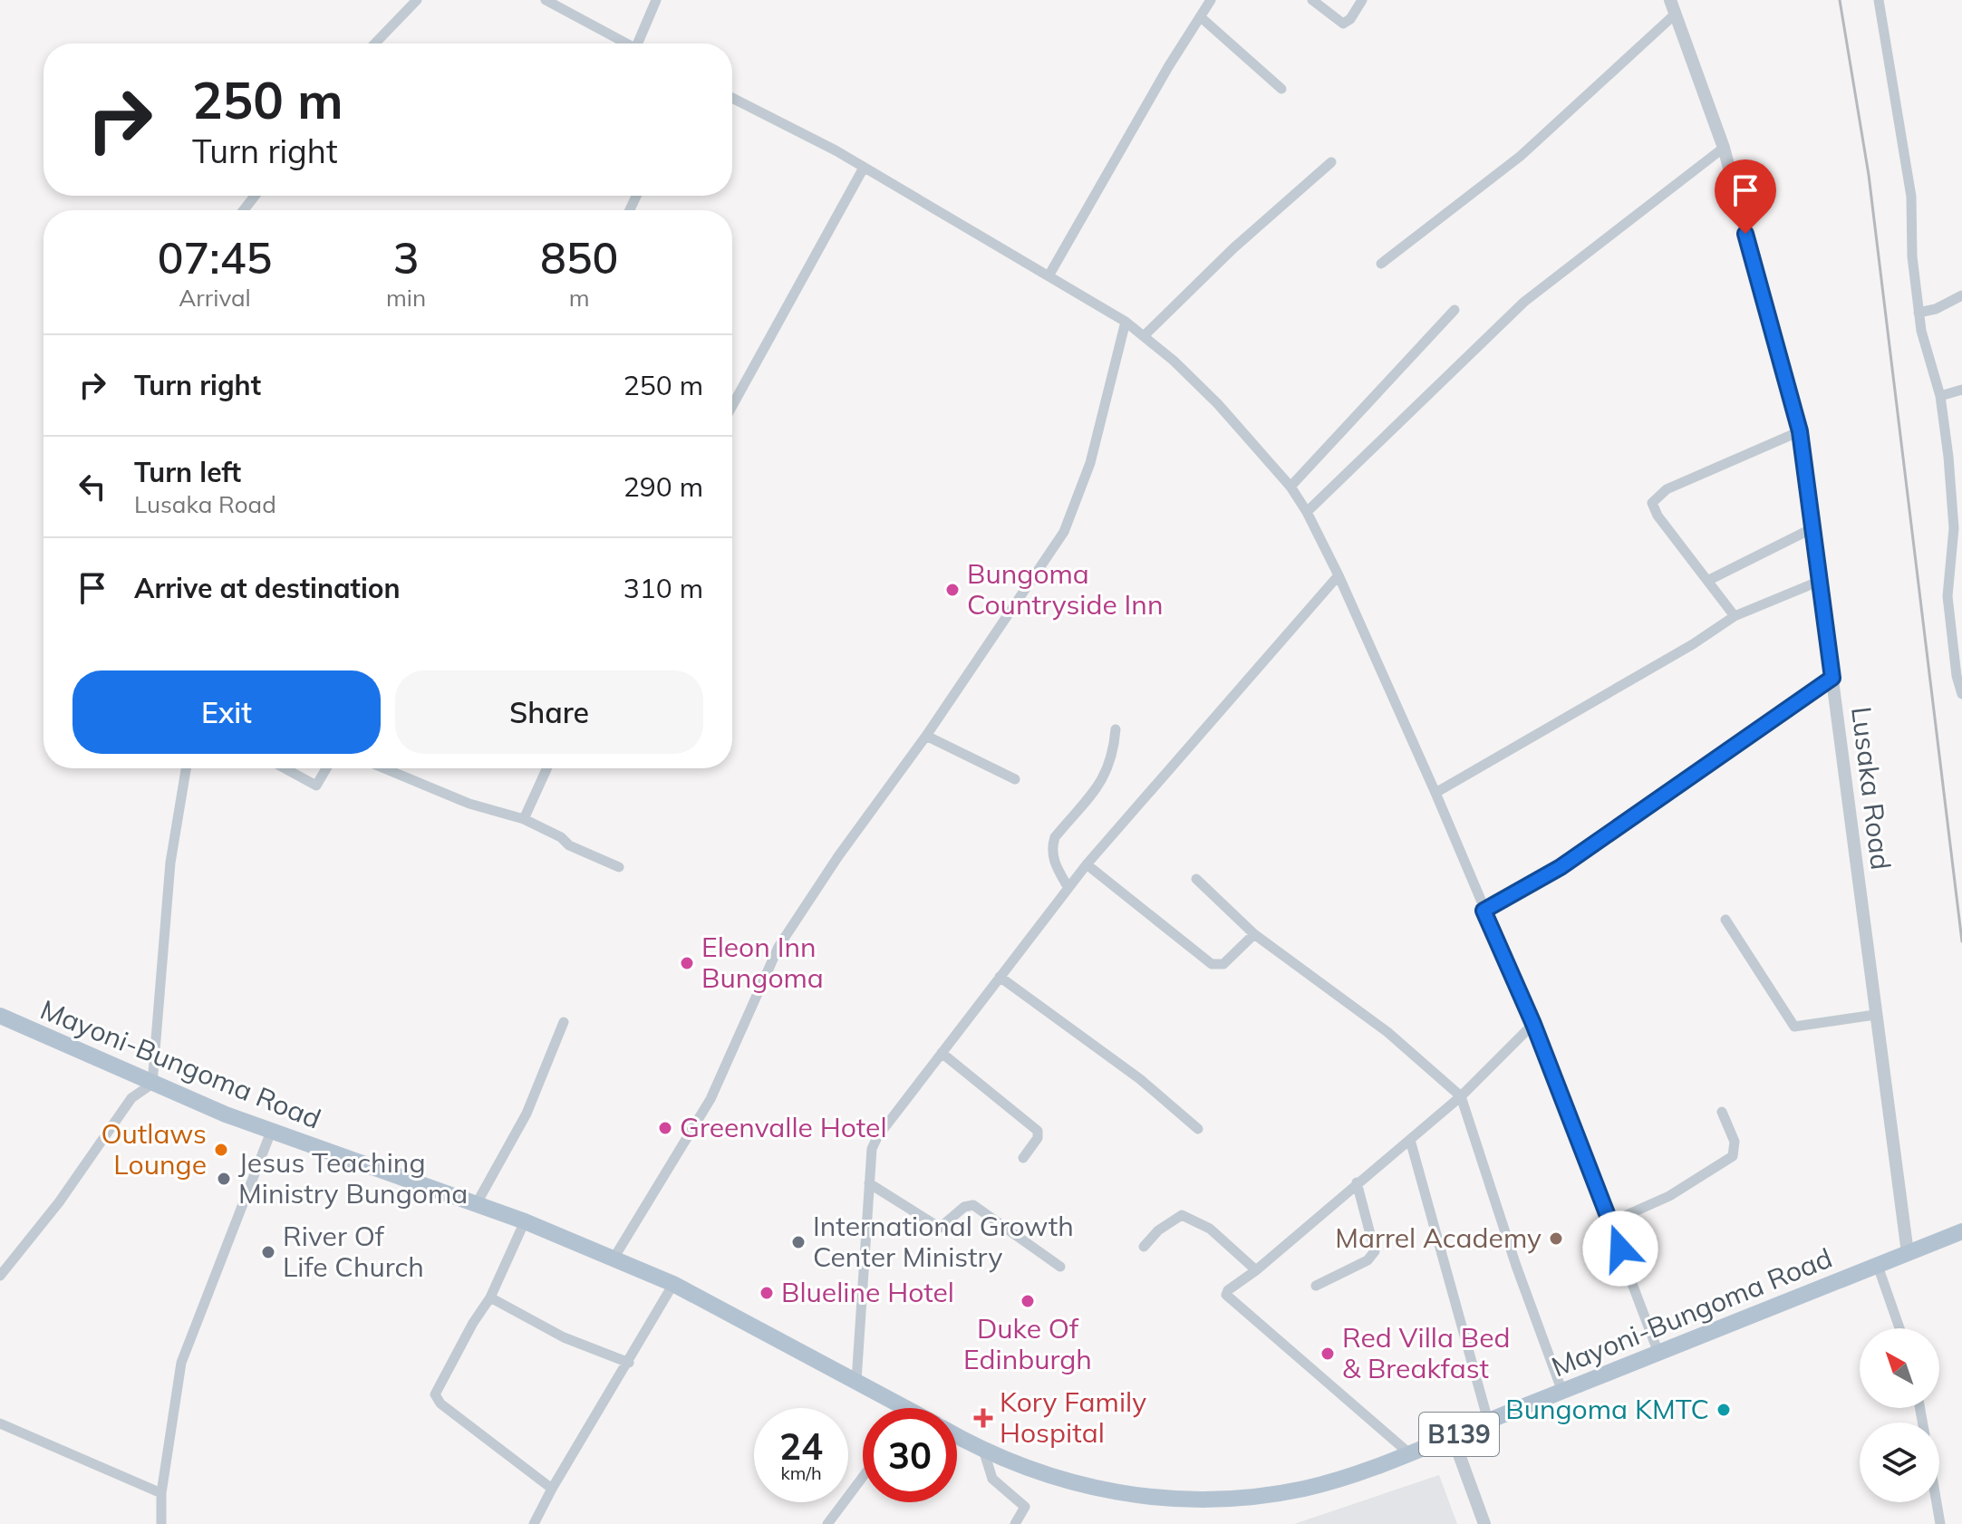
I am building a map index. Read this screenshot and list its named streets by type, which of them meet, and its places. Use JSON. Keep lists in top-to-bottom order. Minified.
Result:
{"streets":{"main road":["Mayoni-Bungoma Road","B139"],"street":["Lusaka Road"]},"crossings":[["Lusaka Road","Mayoni-Bungoma Road"]],"places":{"other":["Bungoma Countryside Inn","Eleon Inn Bungoma","Greenvalle Hotel","Outlaws Lounge","Jesus Teaching Ministry Bungoma","Marrel Academy","International Growth Center Ministry","River Of Life Church","Blueline Hotel","Duke Of Edinburgh","Red Villa Bed & Breakfast","Bungoma KMTC"],"health":["Kory Family Hospital"]},"north":"top left","page":{"turn":["250 m","Turn right"],"eta":["07:45","Arrival","3","min","850","m"],"list":[{"name":"Turn right","value":"250 m"},{"name":"Turn left","note":"Lusaka Road","value":"290 m"},{"name":"Arrive at destination","value":"310 m"}],"buttons":["Exit","Share"],"speed":"24 km/h","limit":"30"}}
